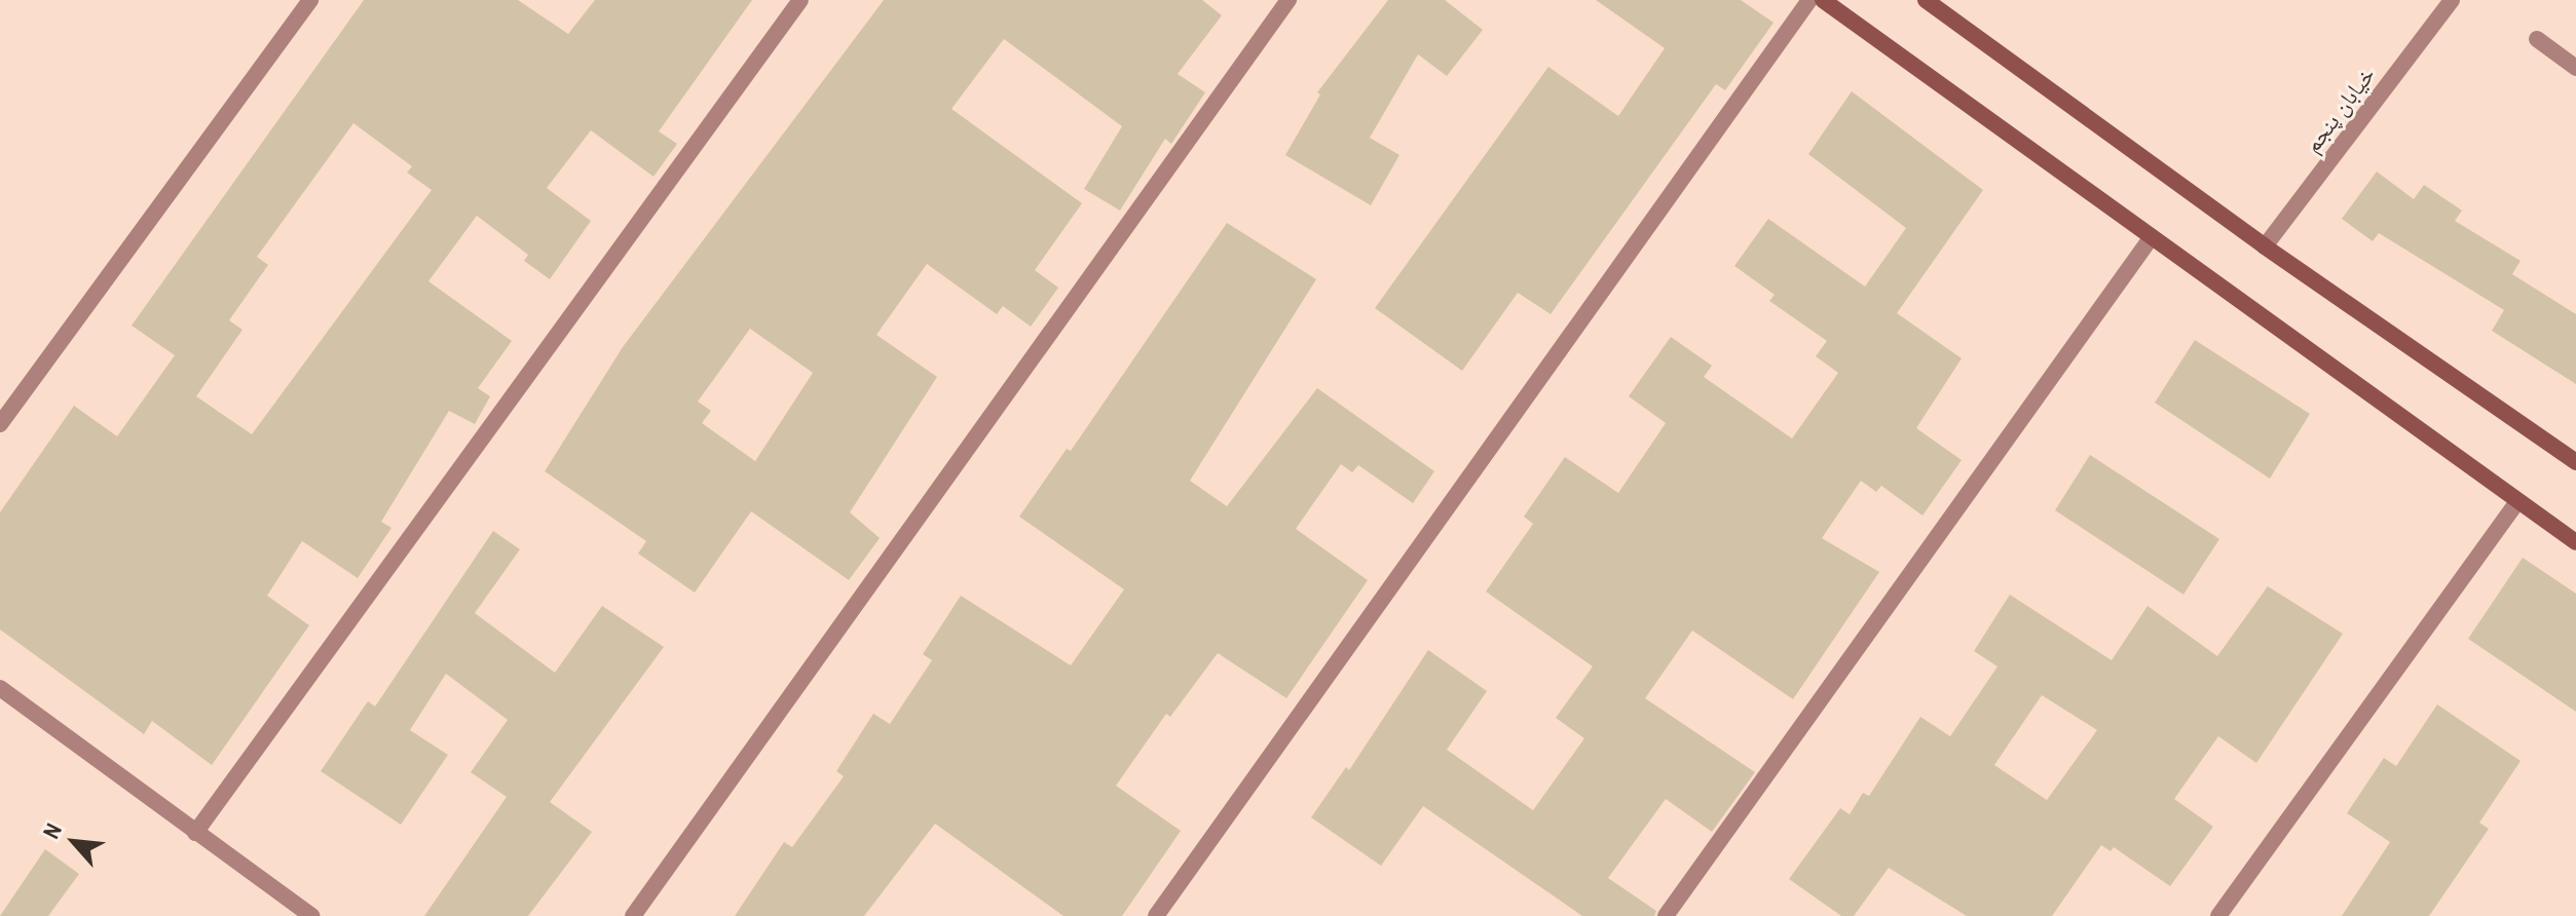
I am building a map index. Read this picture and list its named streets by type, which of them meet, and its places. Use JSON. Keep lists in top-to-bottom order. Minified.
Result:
{"streets":{"street":["خیابان پنجم"]},"north":"top left"}
